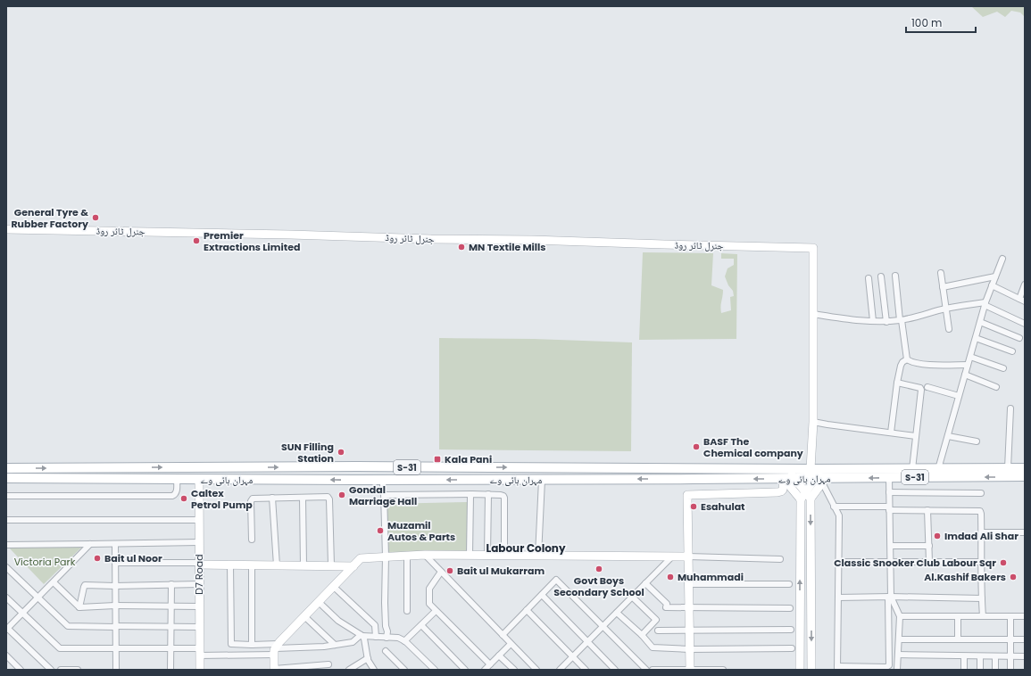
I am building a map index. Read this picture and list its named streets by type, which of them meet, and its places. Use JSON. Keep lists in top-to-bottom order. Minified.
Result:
{"streets":{"main road":["S-31","مہران ہائی وے"],"street":["جنرل ٹائر روڈ","D7 Road"]},"crossings":[["مہران ہائی وے","D7 Road"]],"districts":["Labour Colony"],"parks":["Victoria Park"],"places":{"other":["General Tyre & Rubber Factory","Premier Extractions Limited","MN Textile Mills","BASF The Chemical company","SUN Filling Station","Gondal Marriage Hall","Caltex Petrol Pump","Esahulat","Muzamil Autos & Parts","Imdad Ali Shar","Bait ul Noor","Classic Snooker Club Labour Sqr","Govt Boys Secondary School","Bait ul Mukarram","Muhammadi","Al.Kashif Bakers"],"transit":["Kala Pani"]},"scale_bar":"100 m"}
